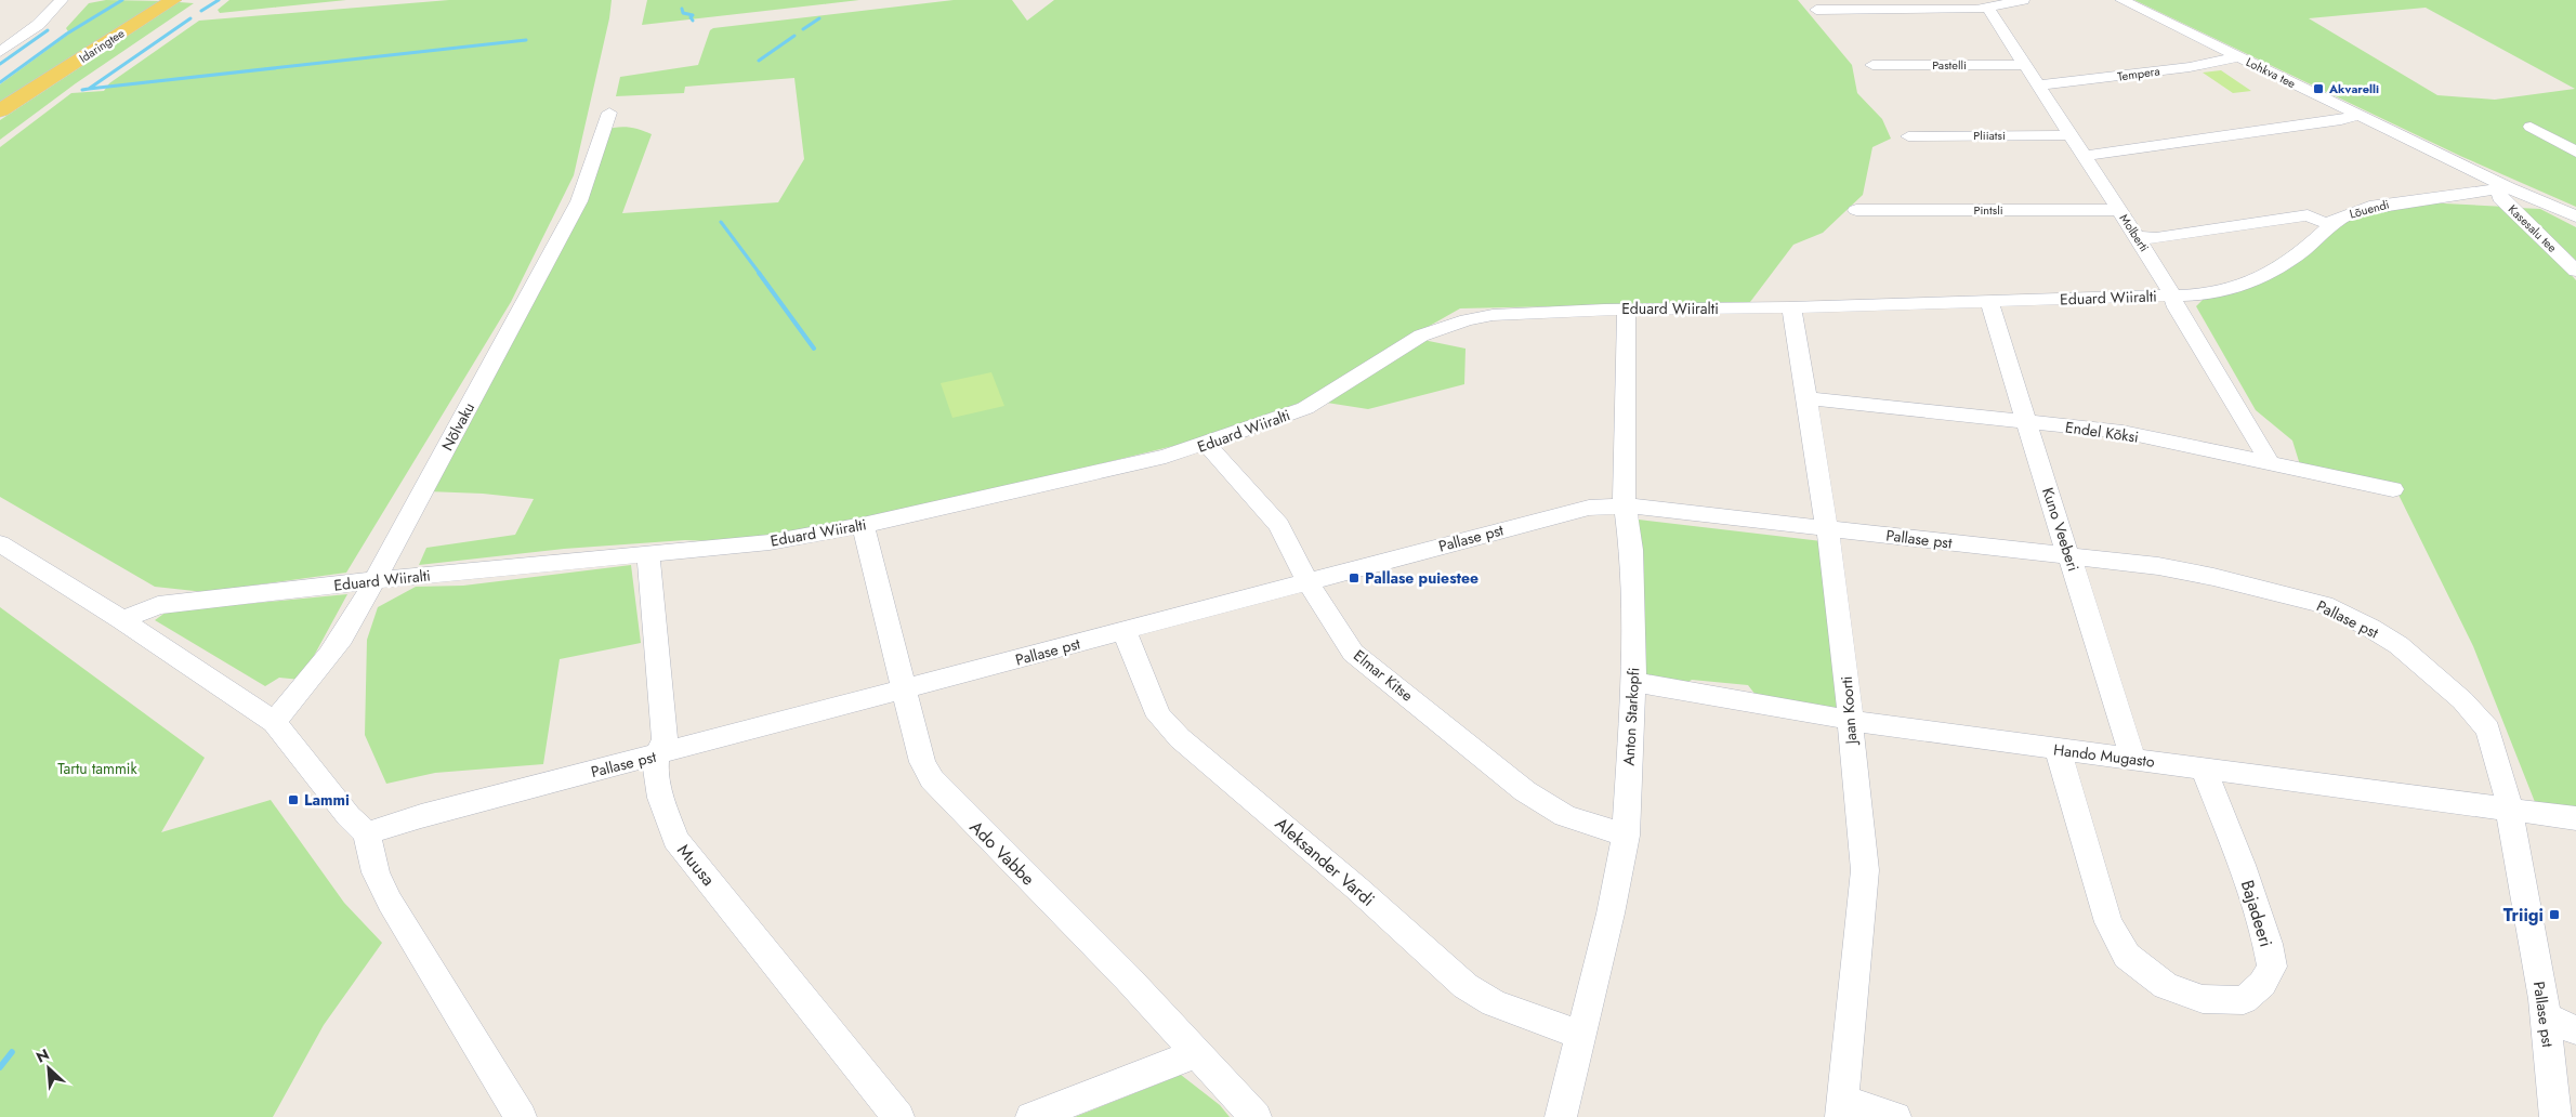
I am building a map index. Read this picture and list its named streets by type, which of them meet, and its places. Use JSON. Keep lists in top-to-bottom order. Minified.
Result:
{"streets":{"main road":["Idaringtee"],"street":["Pastelli","Lohkva tee","Tempera","Pliiatsi","Lõuendi","Pintsli","Kasesalu tee","Molberti","Eduard Wiiralti","Nõlvaku","Endel Kõksi","Kuno Veeberi","Pallase pst","Elmar Kitse","Jaan Koorti","Anton Starkopfi","Hando Mugasto","Ado Vabbe","Aleksander Vardi","Muusa","Bajadeeri"]},"crossings":[["Pastelli","Molberti"],["Lohkva tee","Tempera"],["Lohkva tee","Lõuendi"],["Lohkva tee","Kasesalu tee"],["Tempera","Molberti"],["Pliiatsi","Molberti"],["Lõuendi","Kasesalu tee"],["Lõuendi","Molberti"],["Lõuendi","Eduard Wiiralti"],["Pintsli","Molberti"],["Molberti","Eduard Wiiralti"],["Molberti","Endel Kõksi"],["Eduard Wiiralti","Nõlvaku"],["Eduard Wiiralti","Kuno Veeberi"],["Eduard Wiiralti","Elmar Kitse"],["Eduard Wiiralti","Jaan Koorti"],["Eduard Wiiralti","Anton Starkopfi"],["Eduard Wiiralti","Ado Vabbe"],["Eduard Wiiralti","Muusa"],["Endel Kõksi","Kuno Veeberi"],["Endel Kõksi","Jaan Koorti"],["Kuno Veeberi","Pallase pst"],["Kuno Veeberi","Hando Mugasto"],["Pallase pst","Elmar Kitse"],["Pallase pst","Jaan Koorti"],["Pallase pst","Anton Starkopfi"],["Pallase pst","Hando Mugasto"],["Pallase pst","Ado Vabbe"],["Pallase pst","Aleksander Vardi"],["Pallase pst","Muusa"],["Elmar Kitse","Anton Starkopfi"],["Jaan Koorti","Hando Mugasto"],["Anton Starkopfi","Hando Mugasto"],["Anton Starkopfi","Aleksander Vardi"],["Hando Mugasto","Bajadeeri"]],"parks":["Tartu tammik"],"places":{"transit":["Akvarelli","Pallase puiestee","Lammi","Triigi"]},"north":"top left"}
